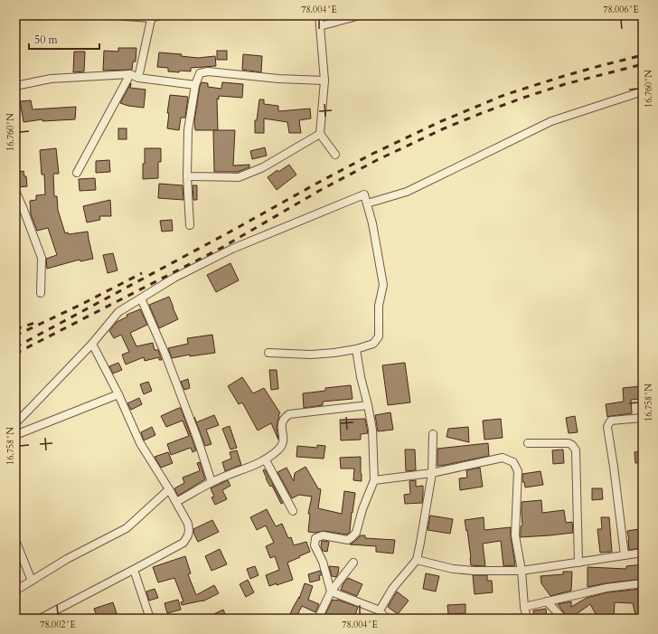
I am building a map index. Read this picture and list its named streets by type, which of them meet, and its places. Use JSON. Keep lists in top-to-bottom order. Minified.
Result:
{"scale_bar":"50 m","coordinates":["78.004°E","78.006°E","16.760°N","16.758°N","78.002°E"]}
